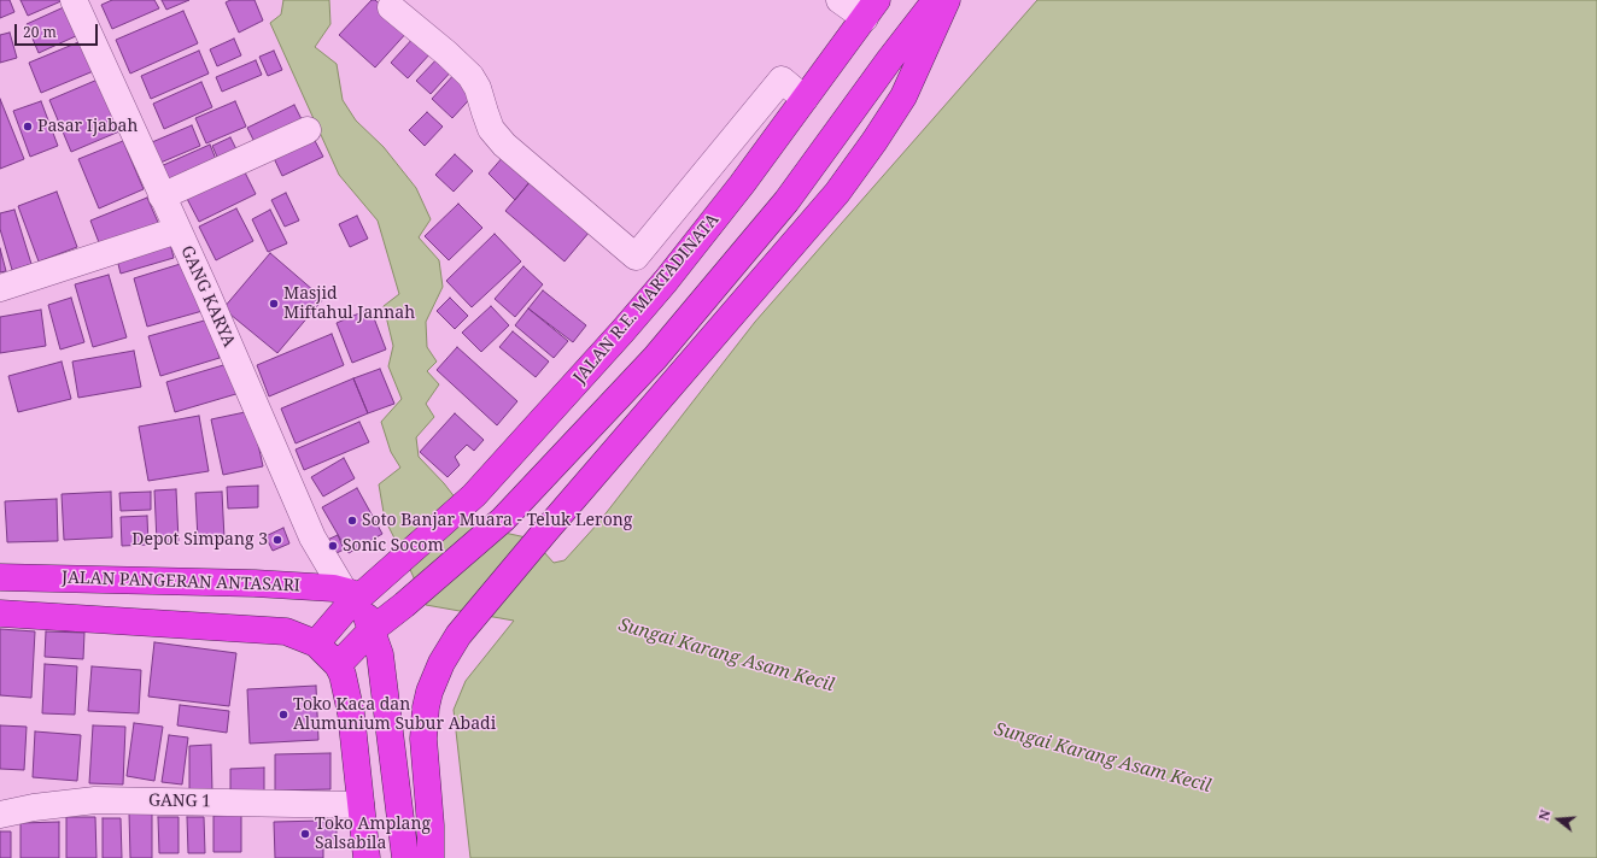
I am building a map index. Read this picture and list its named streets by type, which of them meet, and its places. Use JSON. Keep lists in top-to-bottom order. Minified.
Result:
{"streets":{"highway":["JALAN R.E. MARTADINATA","JALAN PANGERAN ANTASARI"],"street":["GANG KARYA","GANG 1"]},"crossings":[["GANG KARYA","JALAN R.E. MARTADINATA"],["GANG KARYA","JALAN PANGERAN ANTASARI"],["JALAN R.E. MARTADINATA","JALAN PANGERAN ANTASARI"]],"water":["Sungai Karang Asam Kecil"],"places":["Pasar Ijabah","Masjid Miftahul Jannah","Soto Banjar Muara - Teluk Lerong","Depot Simpang 3","Sonic Socom","Toko Kaca dan Alumunium Subur Abadi","Toko Amplang Salsabila"],"scale_bar":"20 m","north":"left"}
